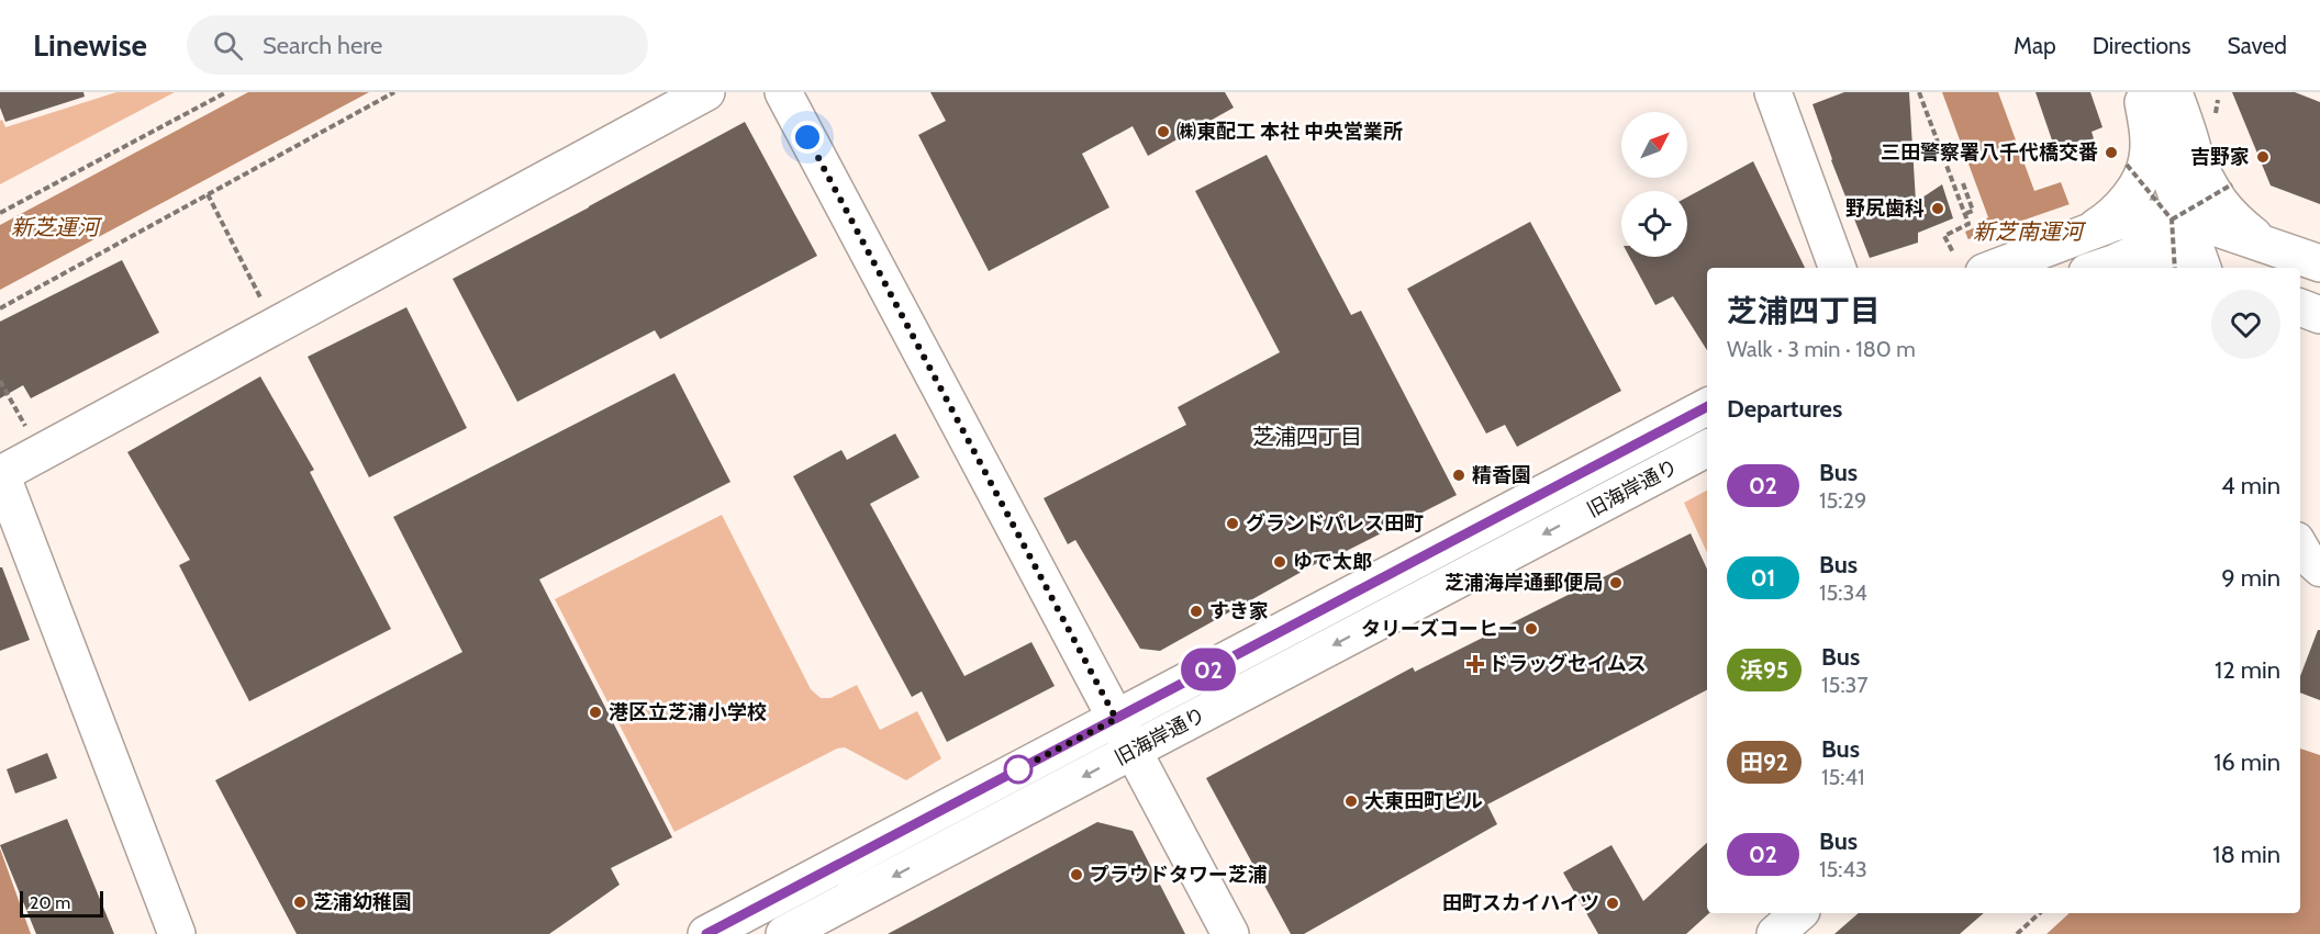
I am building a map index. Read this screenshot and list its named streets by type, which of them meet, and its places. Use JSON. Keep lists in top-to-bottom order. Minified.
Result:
{"streets":{"main road":["旧海岸通り"]},"districts":["芝浦四丁目"],"water":["新芝運河","新芝南運河"],"places":{"other":["㈱東配工 本社 中央営業所","三田警察署八千代橋交番","吉野家","野尻歯科","精香園","グランドパレス田町","ゆで太郎","芝浦海岸通郵便局","すき家","タリーズコーヒー","港区立芝浦小学校","大東田町ビル","プラウドタワー芝浦","芝浦幼稚園","田町スカイハイツ"],"health":["ドラッグセイムス"]},"lines":["bus line 02"],"scale_bar":"20 m","north":"top right","page":{"header":"Linewise","search":"Search here","nav":["Map","Directions","Saved"],"on_map":"02","heading":[["芝浦四丁目","Walk · 3 min · 180 m"],"Departures"],"list":[{"mark":"02","name":"Bus","note":"15:29","value":"4 min"},{"mark":"01","name":"Bus","note":"15:34","value":"9 min"},{"mark":"浜95","name":"Bus","note":"15:37","value":"12 min"},{"mark":"田92","name":"Bus","note":"15:41","value":"16 min"},{"mark":"02","name":"Bus","note":"15:43","value":"18 min"}],"scale":"20 m"}}
